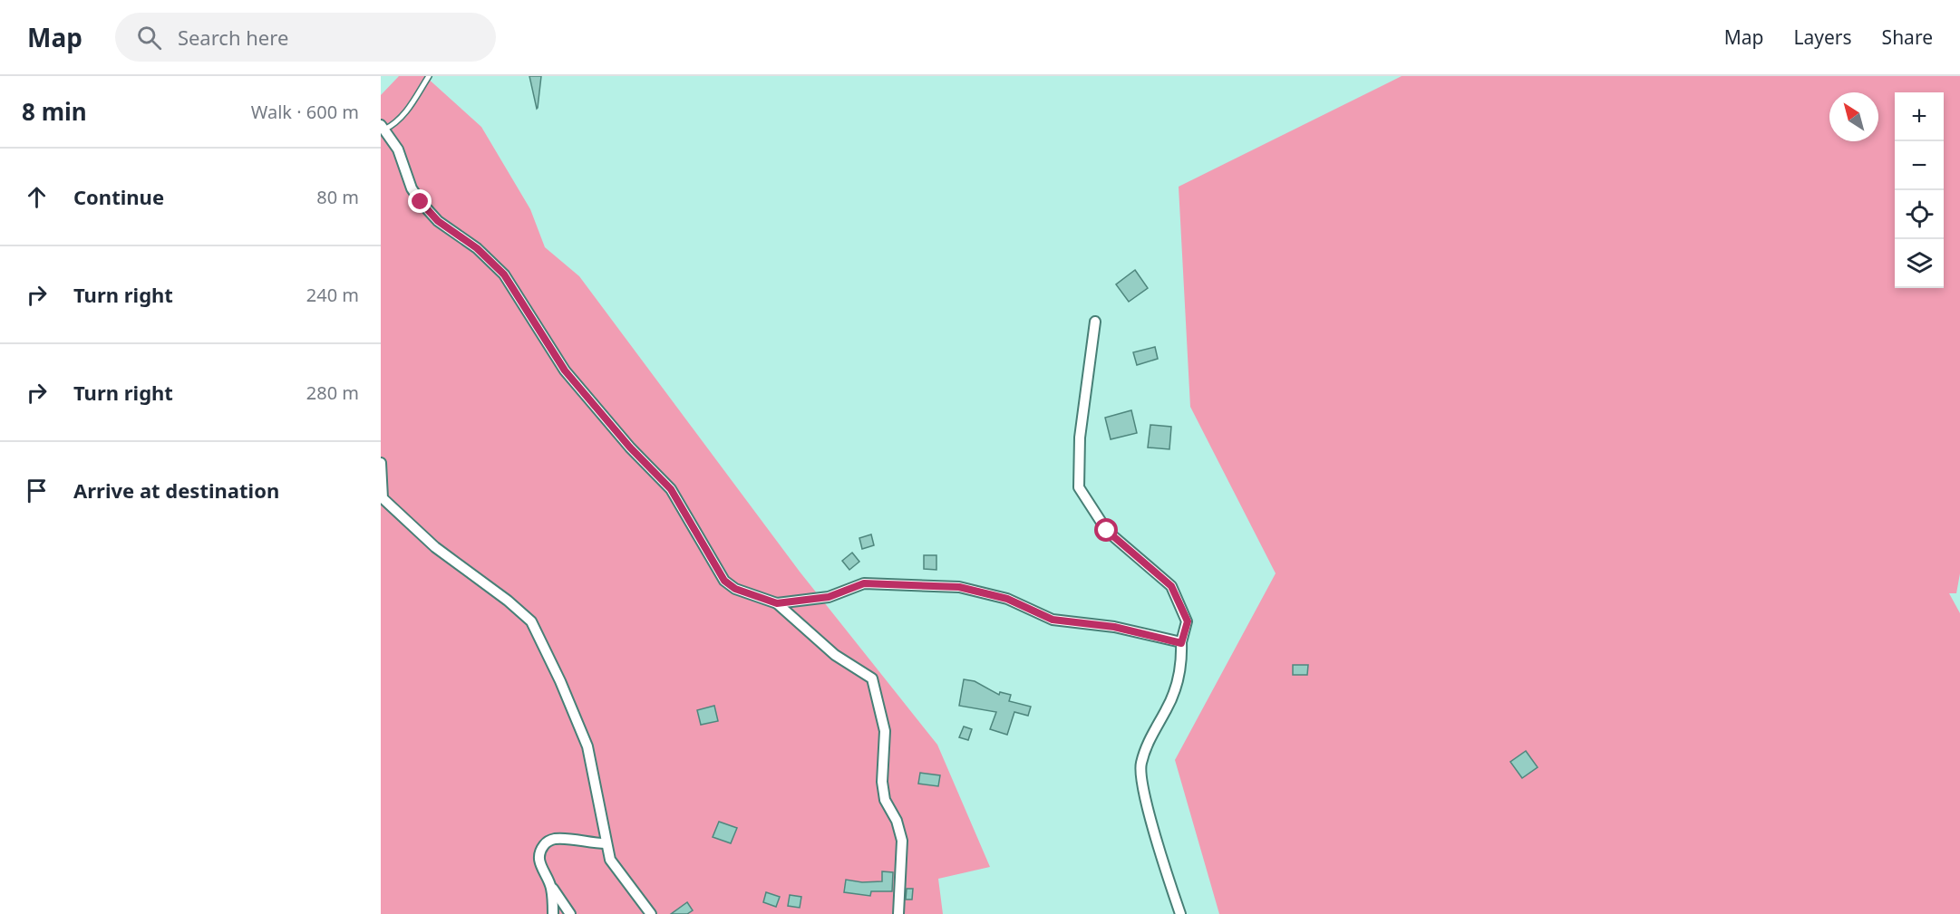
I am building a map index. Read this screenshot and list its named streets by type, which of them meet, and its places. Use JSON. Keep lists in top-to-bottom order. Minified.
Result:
{"north":"top left","page":{"header":"Map","search":"Search here","nav":["Map","Layers","Share"],"heading":["8 min","Walk · 600 m"],"map_buttons":["+","−"],"list":[["Continue","80 m"],["Turn right","240 m"],["Turn right","280 m"],"Arrive at destination"]}}
